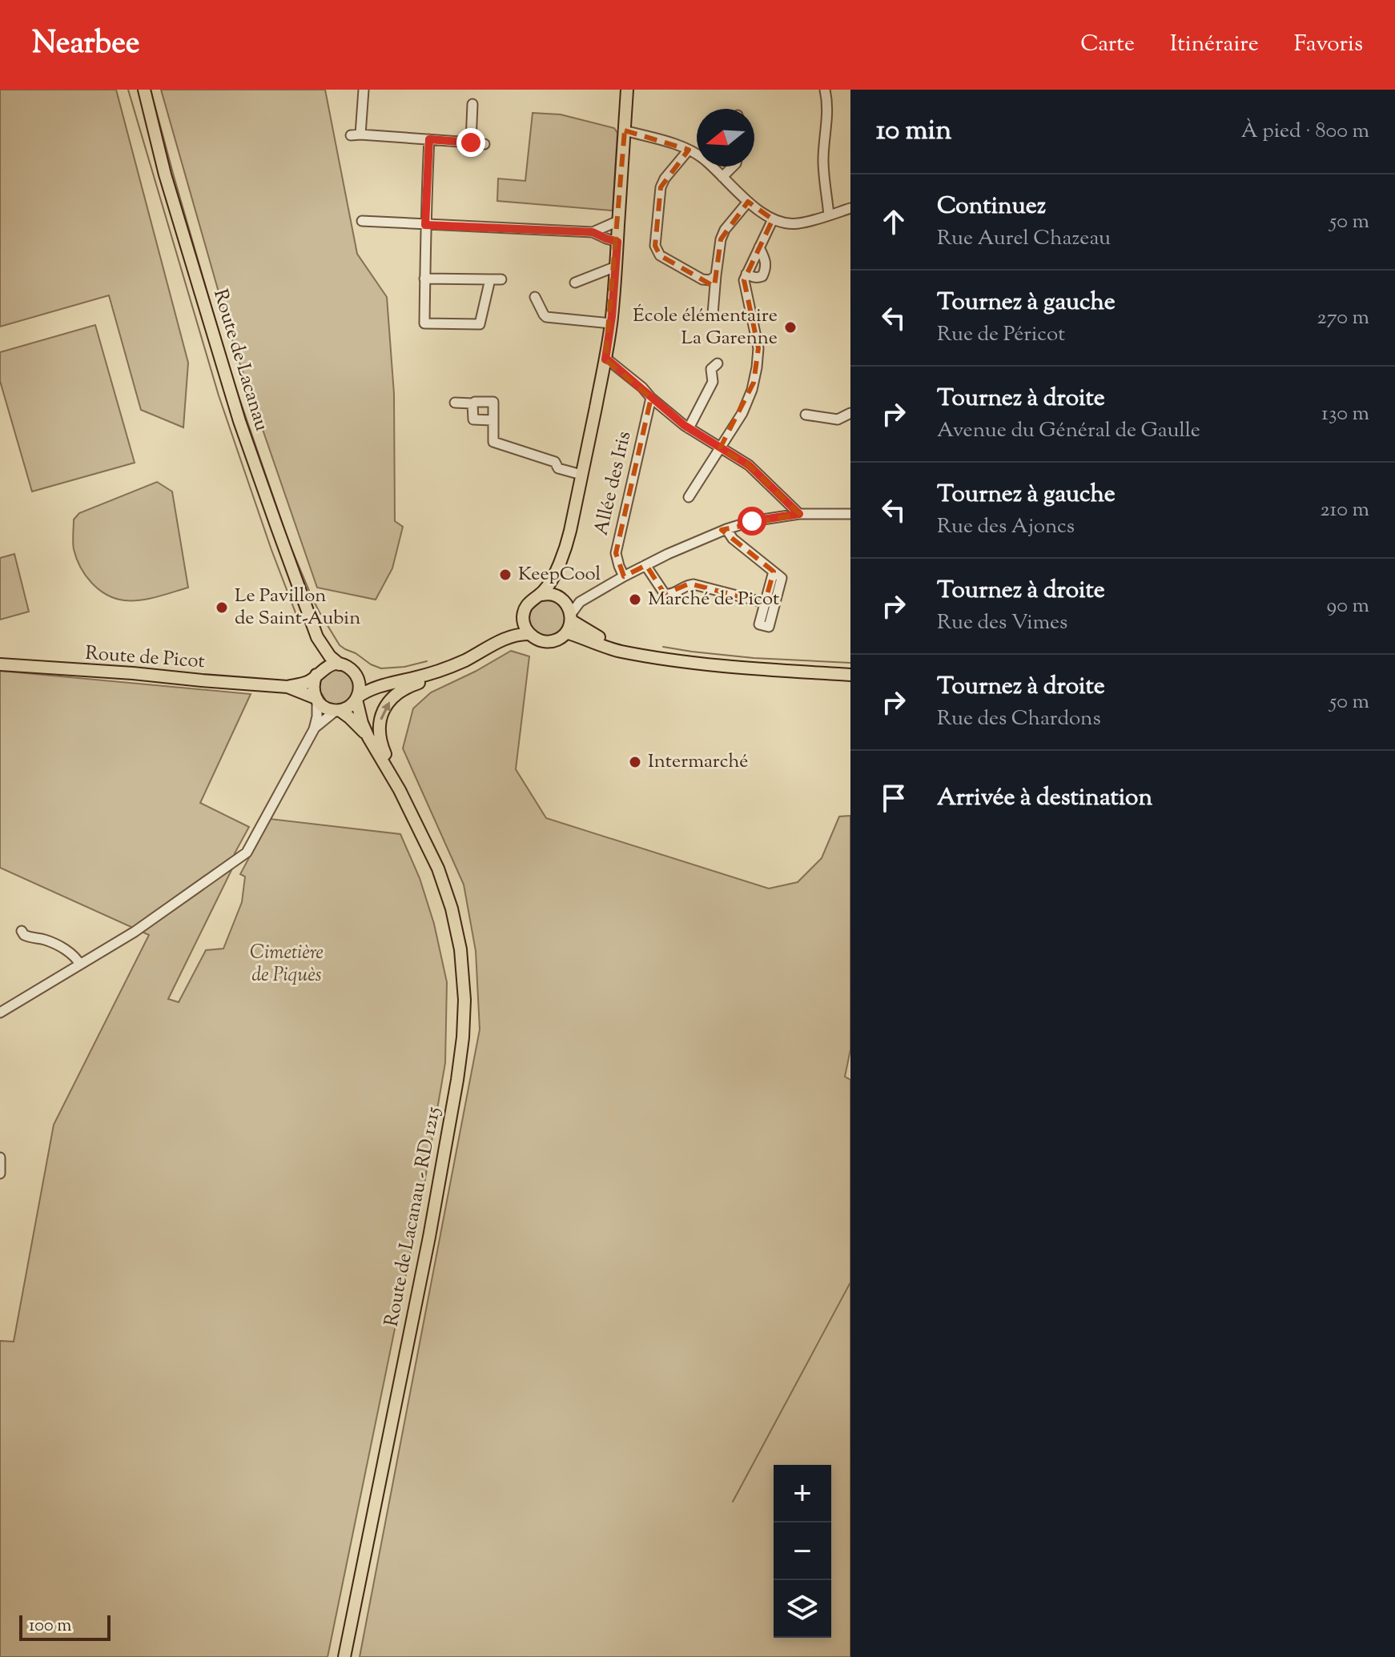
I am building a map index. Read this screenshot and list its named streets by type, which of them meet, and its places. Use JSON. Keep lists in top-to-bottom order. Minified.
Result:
{"streets":{"main road":["Route de Lacanau","Route de Picot","Route de Lacanau - RD 1215"],"street":["Allée des Iris"]},"parks":["Cimetière de Piquès"],"places":["École élémentaire La Garenne","KeepCool","Marché de Picot","Le Pavillon de Saint-Aubin","Intermarché"],"scale_bar":"100 m","north":"left","page":{"header":"Nearbee","nav":["Carte","Itinéraire","Favoris"],"heading":["10 min","À pied · 800 m"],"list":[["Continuez","Rue Aurel Chazeau","50 m"],["Tournez à gauche","Rue de Péricot","270 m"],["Tournez à droite","Avenue du Général de Gaulle","130 m"],["Tournez à gauche","Rue des Ajoncs","210 m"],["Tournez à droite","Rue des Vimes","90 m"],["Tournez à droite","Rue des Chardons","50 m"],"Arrivée à destination"],"map_buttons":["+","−"],"scale":"100 m"}}
